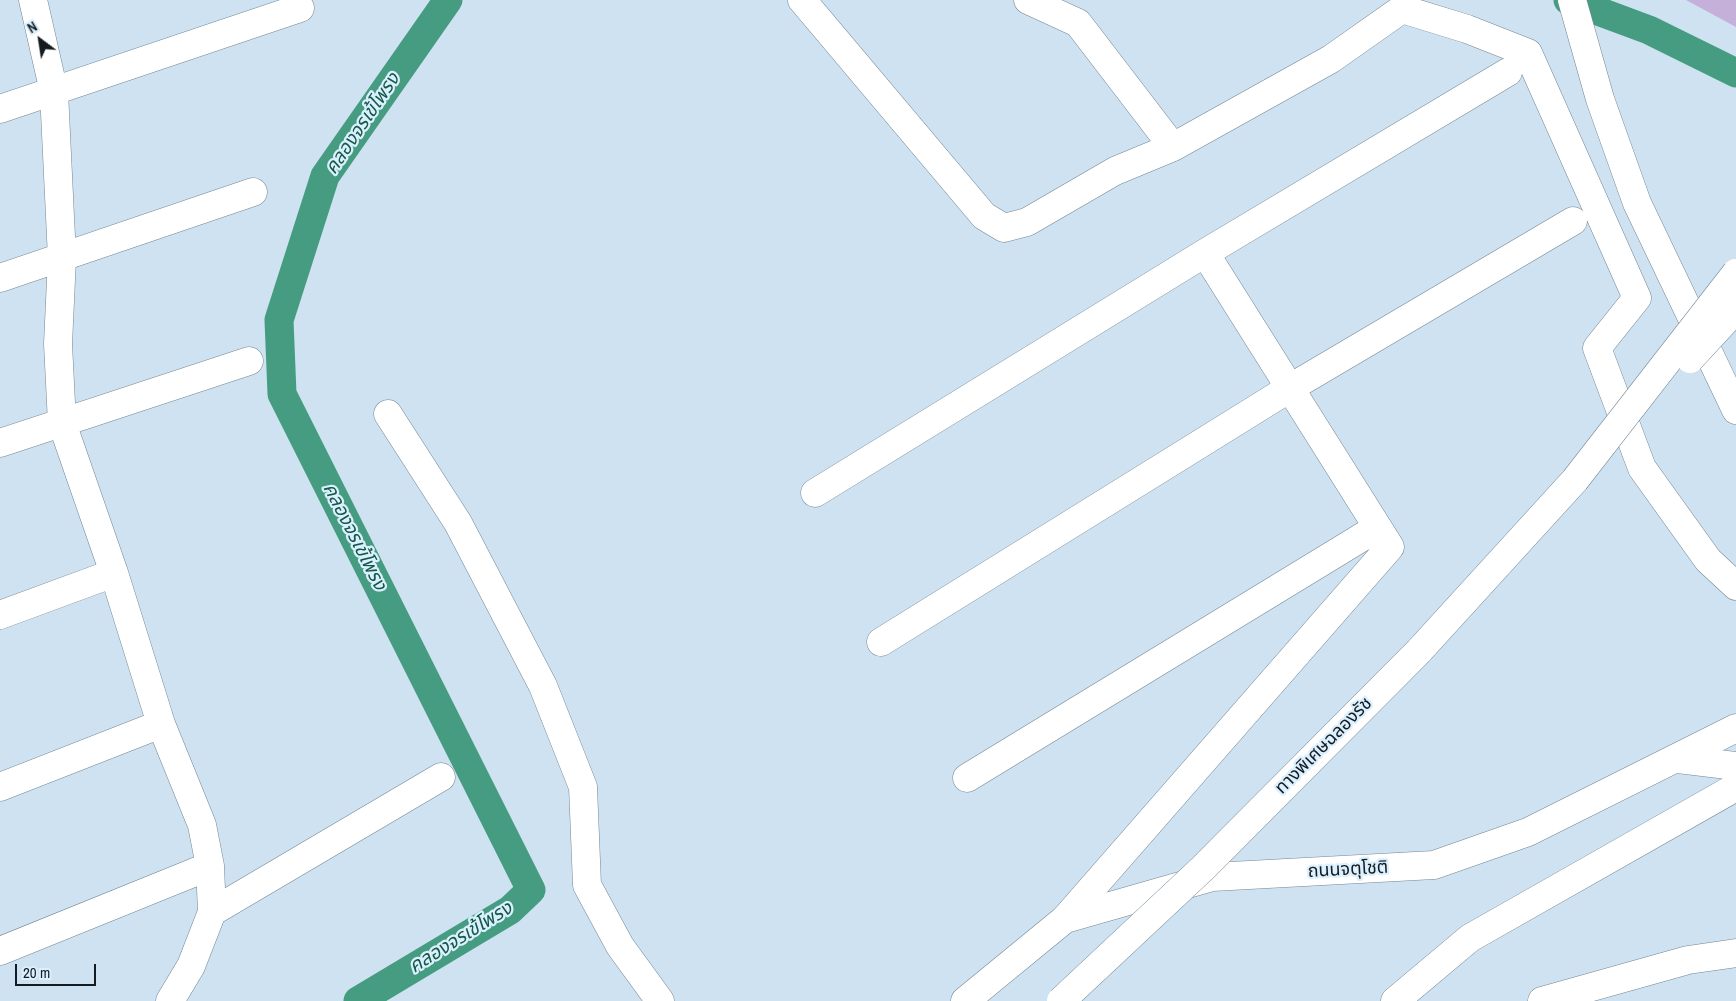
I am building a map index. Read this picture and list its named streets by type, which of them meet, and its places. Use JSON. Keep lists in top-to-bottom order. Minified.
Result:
{"streets":{"main road":["ทางพิเศษฉลองรัช","ถนนจตุโชติ"]},"water":["คลองจรเข้โพรง"],"scale_bar":"20 m","north":"top left"}
